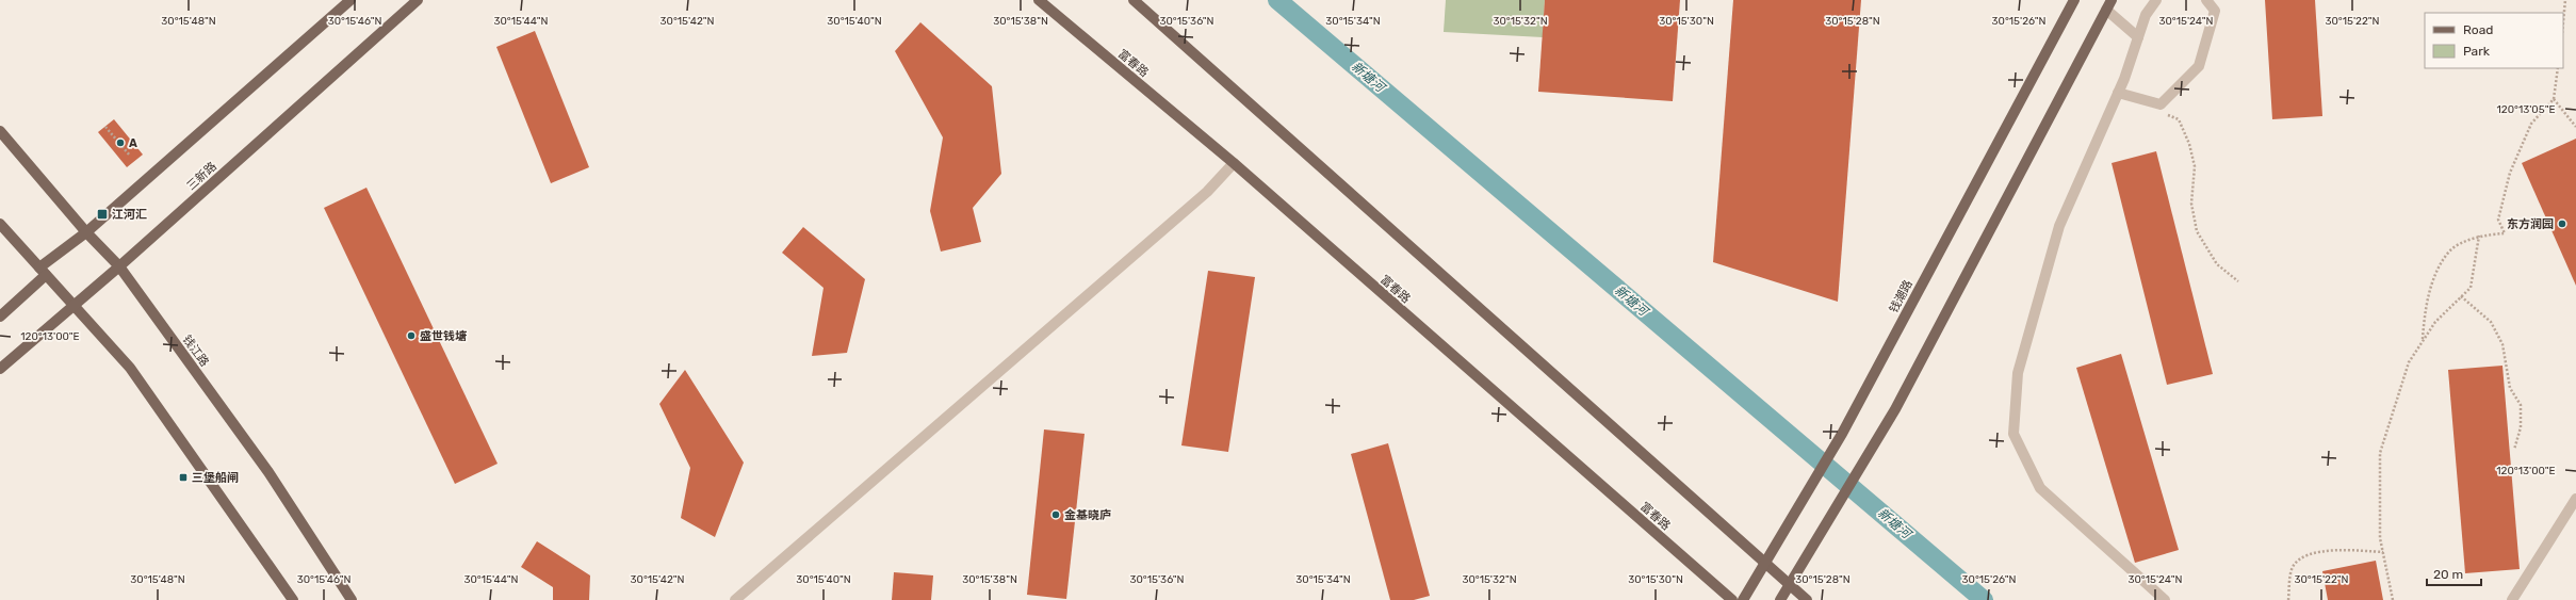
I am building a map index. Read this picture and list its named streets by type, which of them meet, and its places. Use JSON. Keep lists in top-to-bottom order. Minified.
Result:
{"streets":{"main road":["富春路","三新路","钱潮路","钱江路"]},"crossings":[["三新路","钱江路"]],"water":["新塘河"],"places":{"other":["A","东方润园","盛世钱塘","金基晓庐"],"transit":["江河汇","三堡船闸"]},"legend":["Road","Park"],"scale_bar":"20 m","coordinates":["30°15'48\"N","30°15'46\"N","30°15'44\"N","30°15'42\"N","30°15'40\"N","30°15'38\"N","30°15'36\"N","30°15'34\"N","30°15'32\"N","30°15'30\"N","30°15'28\"N","30°15'26\"N","30°15'24\"N","30°15'22\"N","120°13'05\"E","120°13'00\"E"]}
